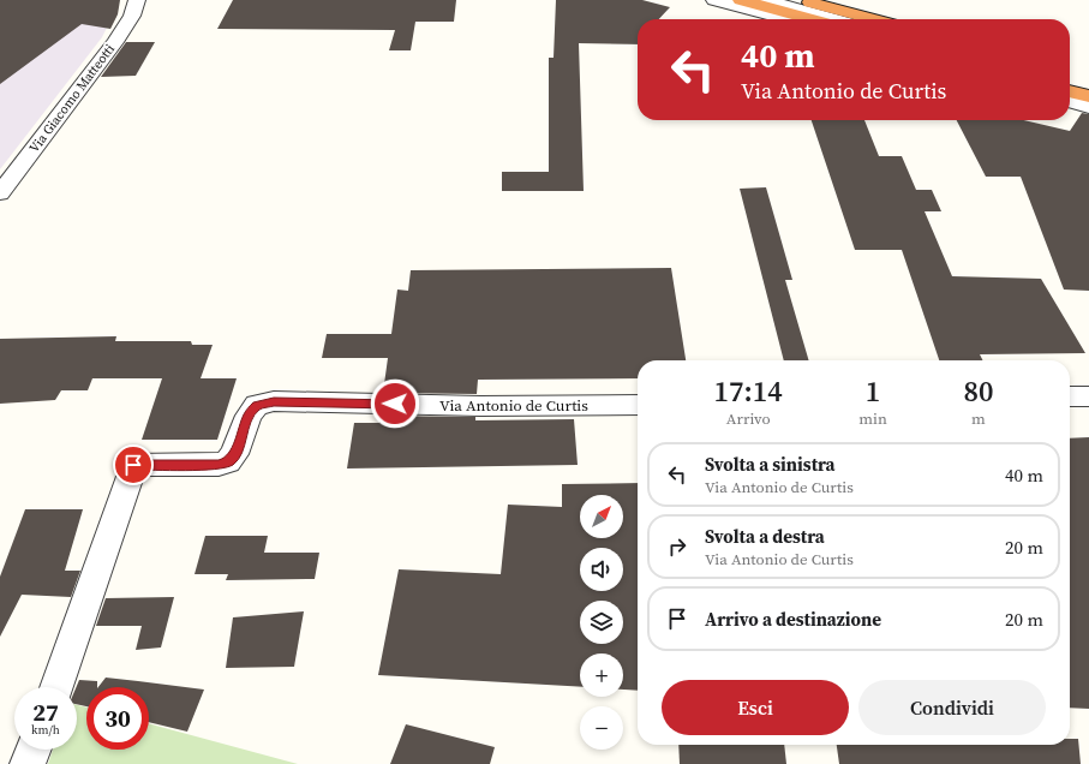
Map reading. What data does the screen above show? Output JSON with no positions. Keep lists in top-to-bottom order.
{
  "streets": {
    "street": ["Via Giacomo Matteotti", "Via Antonio de Curtis"]
  },
  "north": "top right",
  "page": {
    "turn": ["40 m", "Via Antonio de Curtis"],
    "eta": [
      "17:14",
      "Arrivo",
      "1",
      "min",
      "80",
      "m"
    ],
    "list": [
      {
        "name": "Svolta a sinistra",
        "note": "Via Antonio de Curtis",
        "value": "40 m"
      },
      {
        "name": "Svolta a destra",
        "note": "Via Antonio de Curtis",
        "value": "20 m"
      },
      {
        "name": "Arrivo a destinazione",
        "value": "20 m"
      }
    ],
    "map_buttons": ["+", "−"],
    "buttons": ["Esci", "Condividi"],
    "speed": "27 km/h",
    "limit": "30"
  }
}
